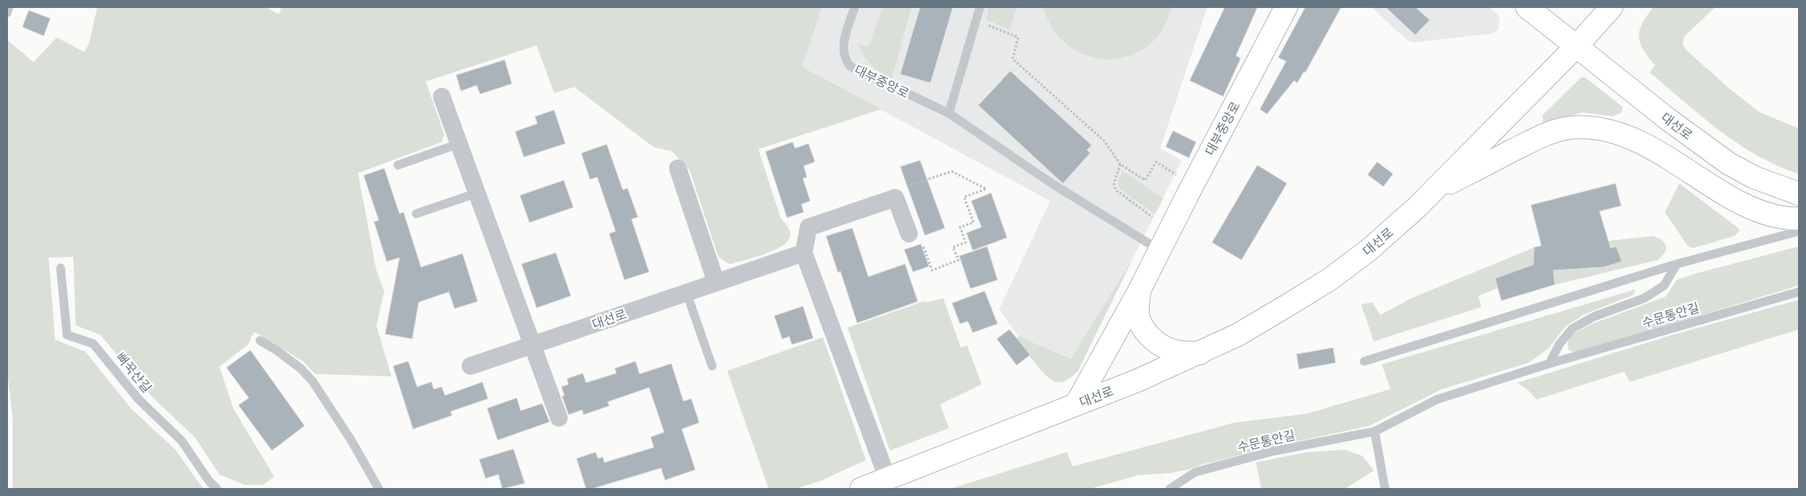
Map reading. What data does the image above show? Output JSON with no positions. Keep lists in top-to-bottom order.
{
  "streets": {
    "street": ["대부중앙로", "대선로"],
    "lane": ["수문통안길", "뻐꾹산길"]
  },
  "crossings": [
    ["대부중앙로", "대선로"]
  ]
}
